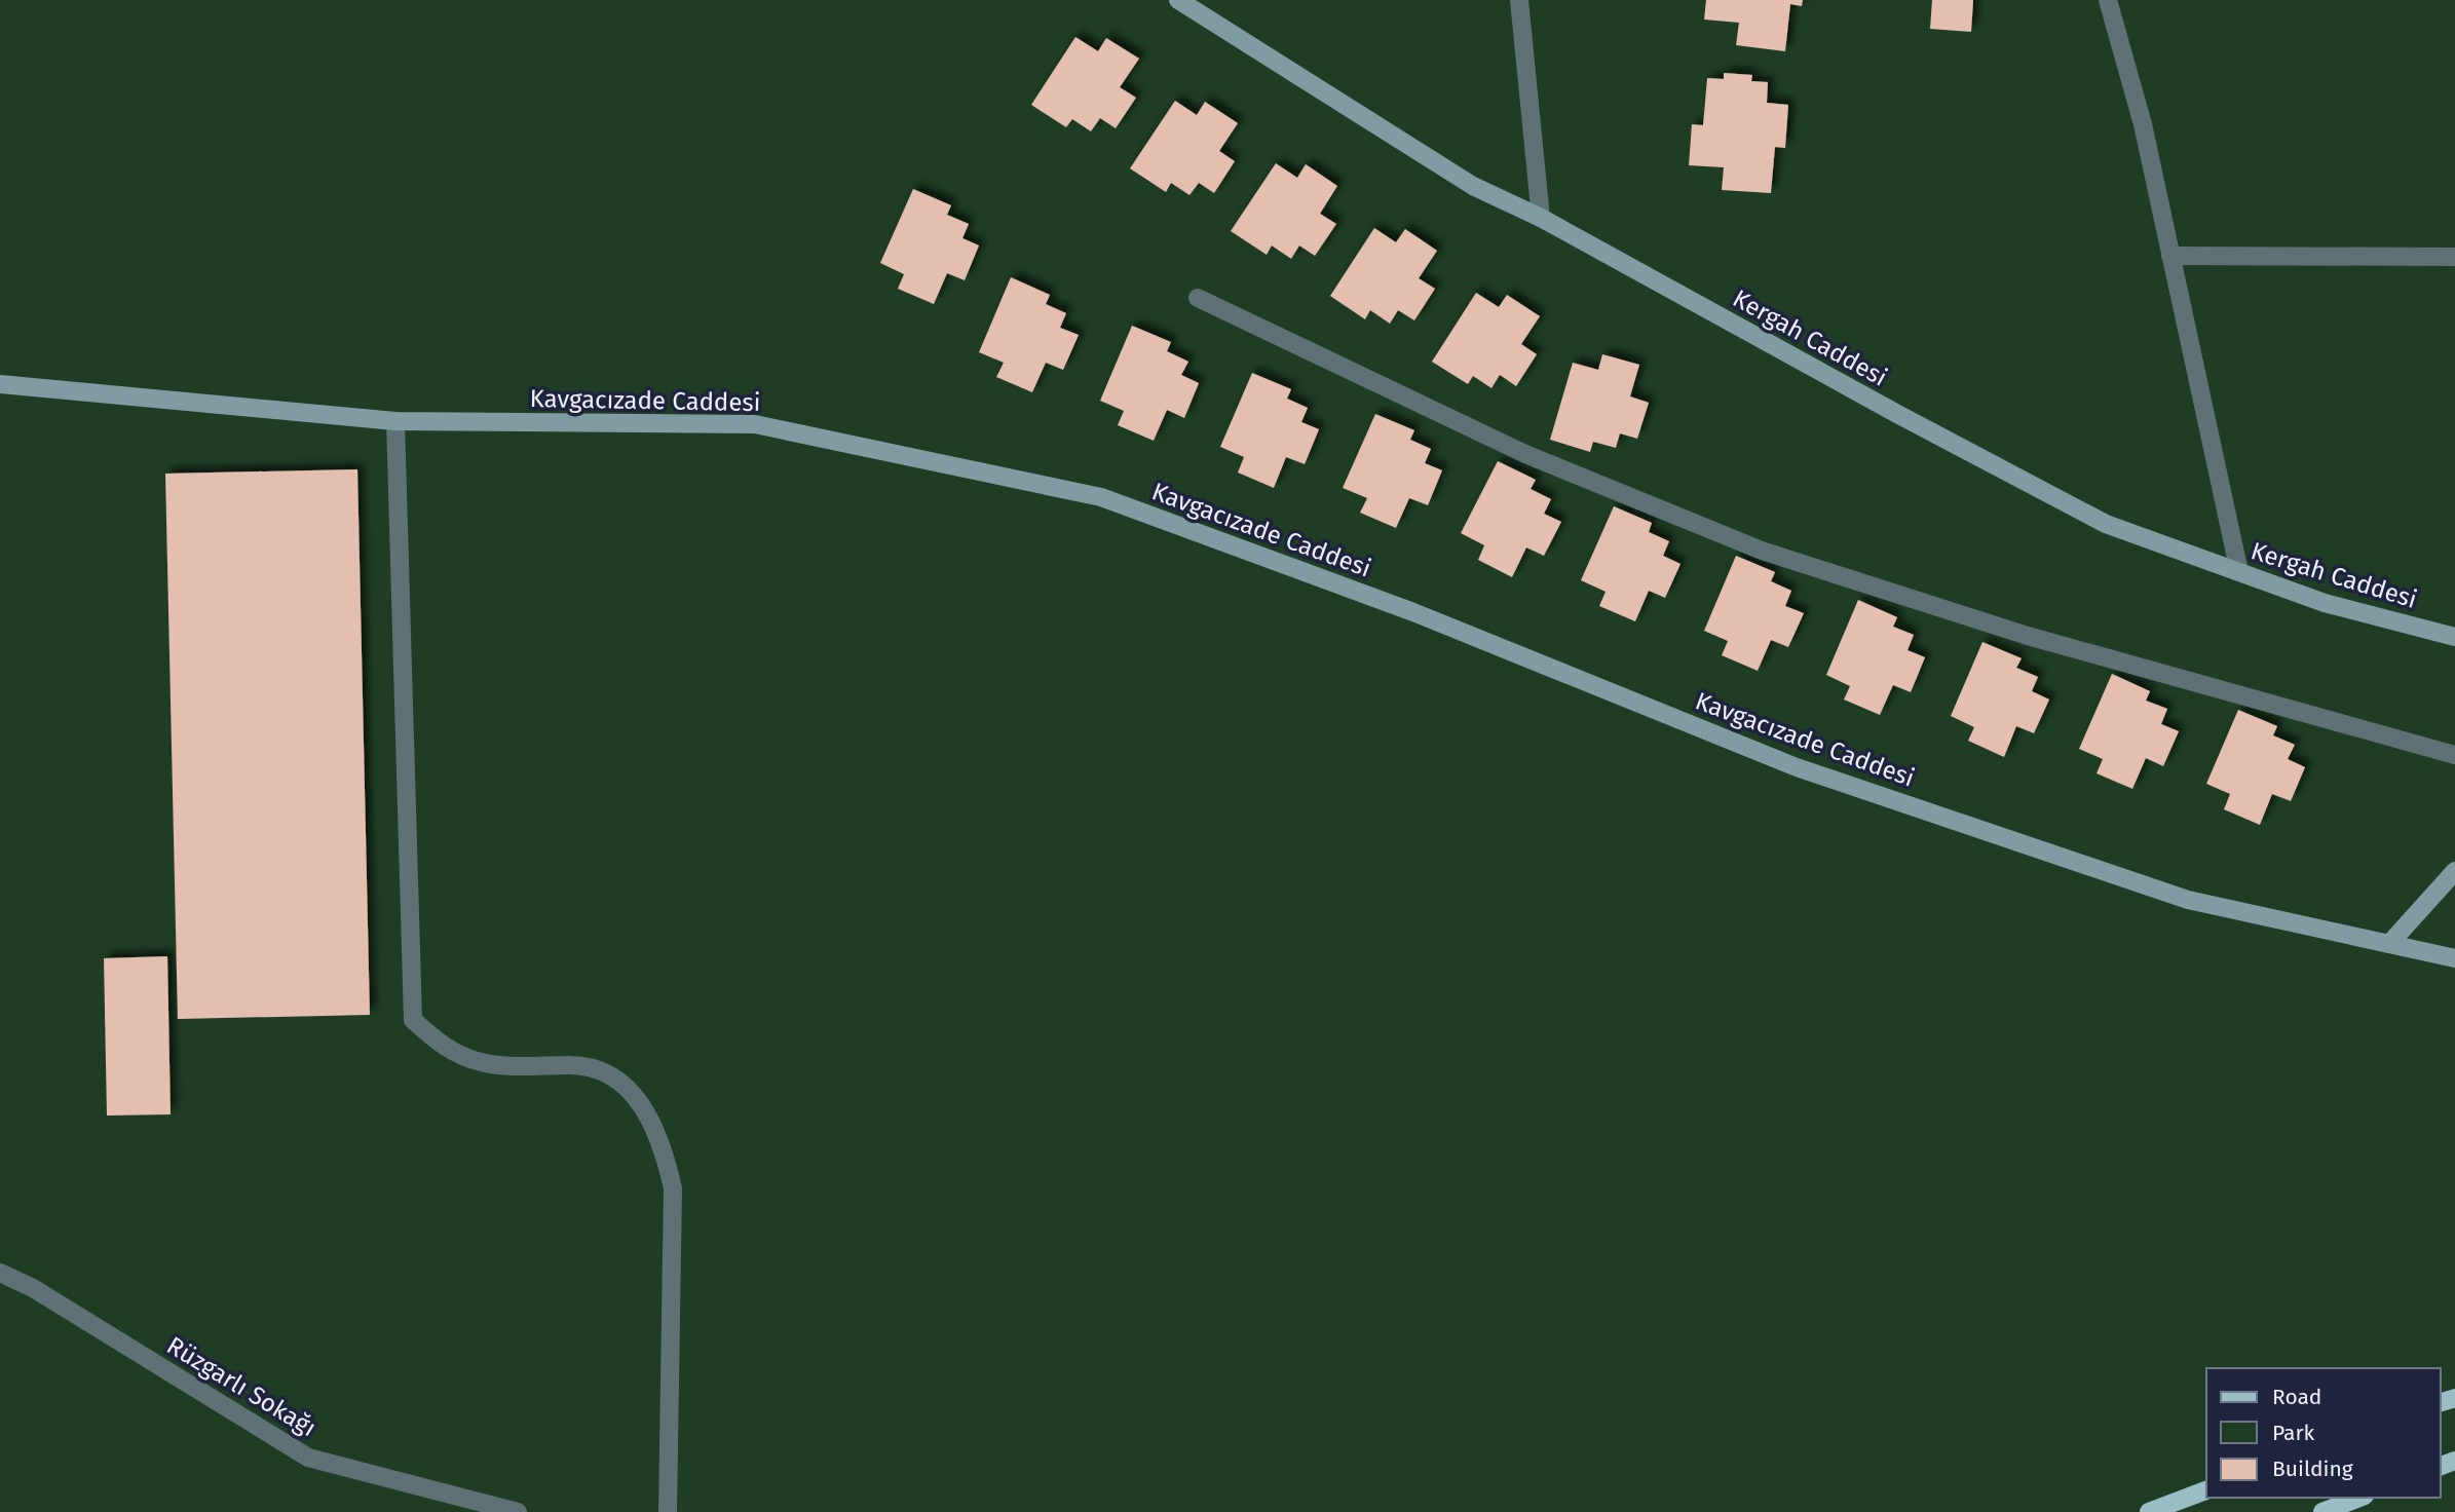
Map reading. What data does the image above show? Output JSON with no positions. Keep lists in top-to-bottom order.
{
  "streets": {
    "street": ["Kergah Caddesi", "Kavgacızade Caddesi", "Rüzgarlı Sokağı"]
  },
  "legend": ["Road", "Park", "Building"]
}
